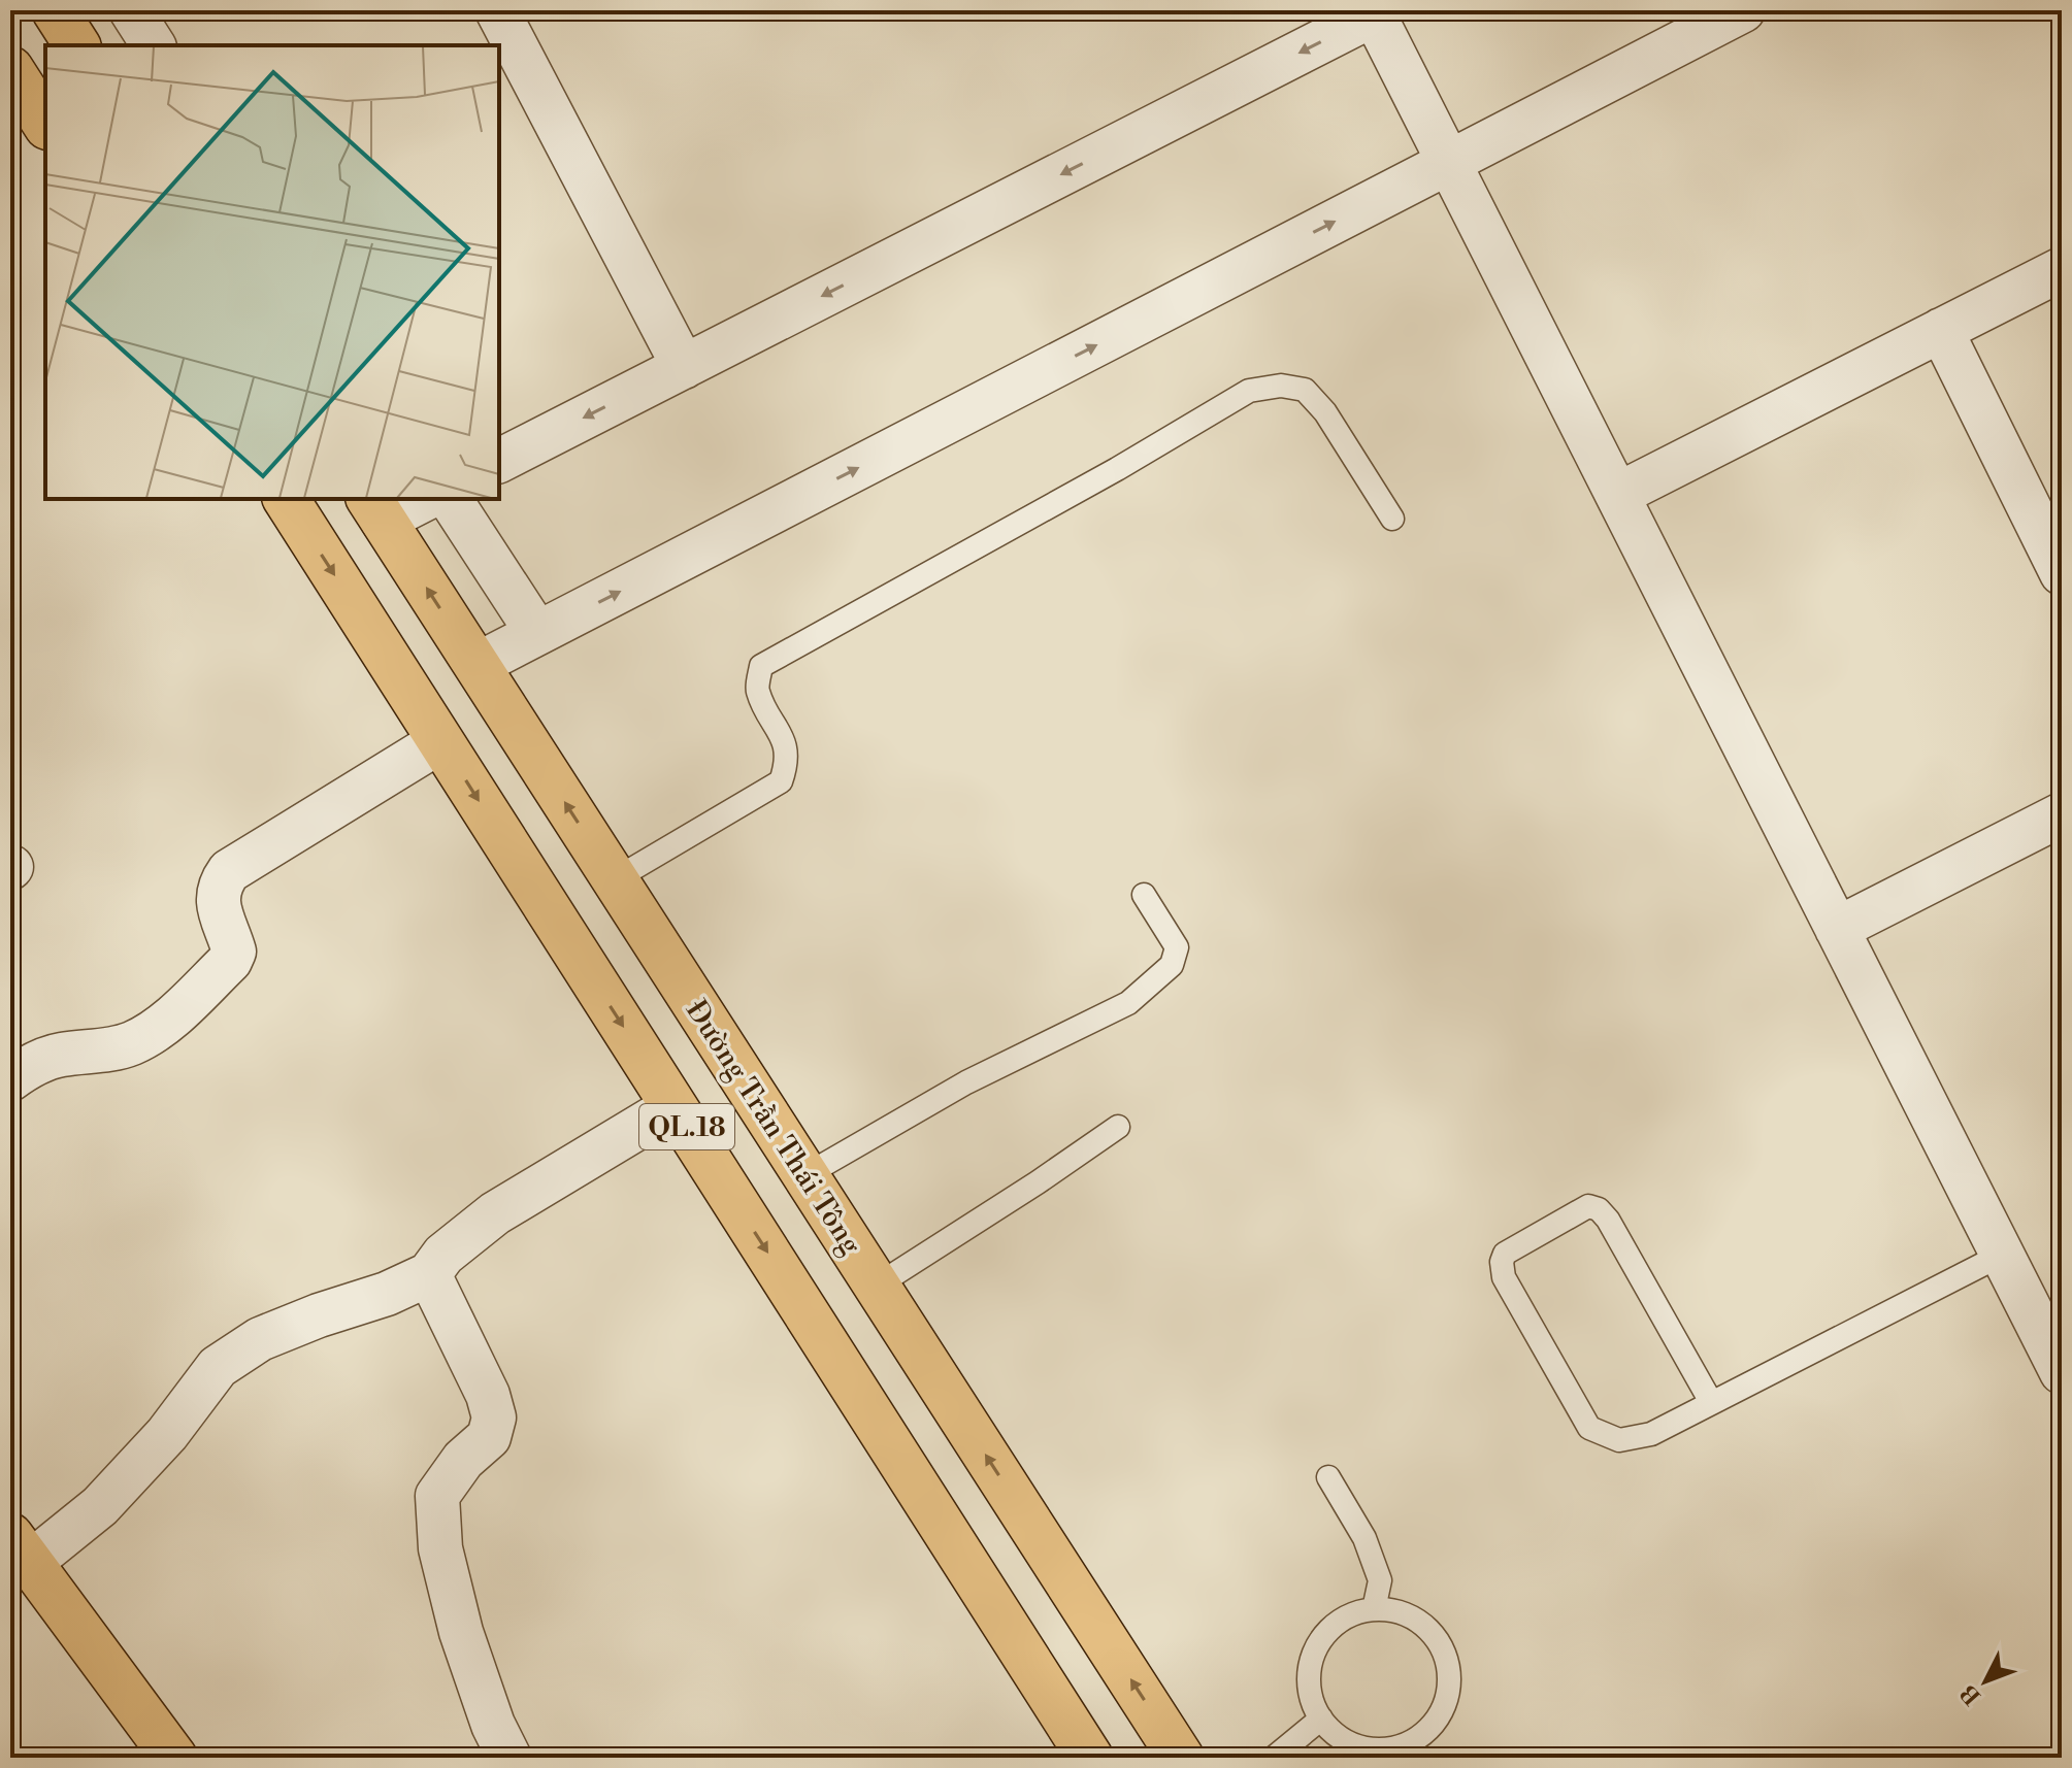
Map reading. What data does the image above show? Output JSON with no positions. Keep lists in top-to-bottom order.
{
  "streets": {
    "main road": ["QL.18", "Đường Trần Thái Tông"]
  },
  "north": "bottom left"
}
